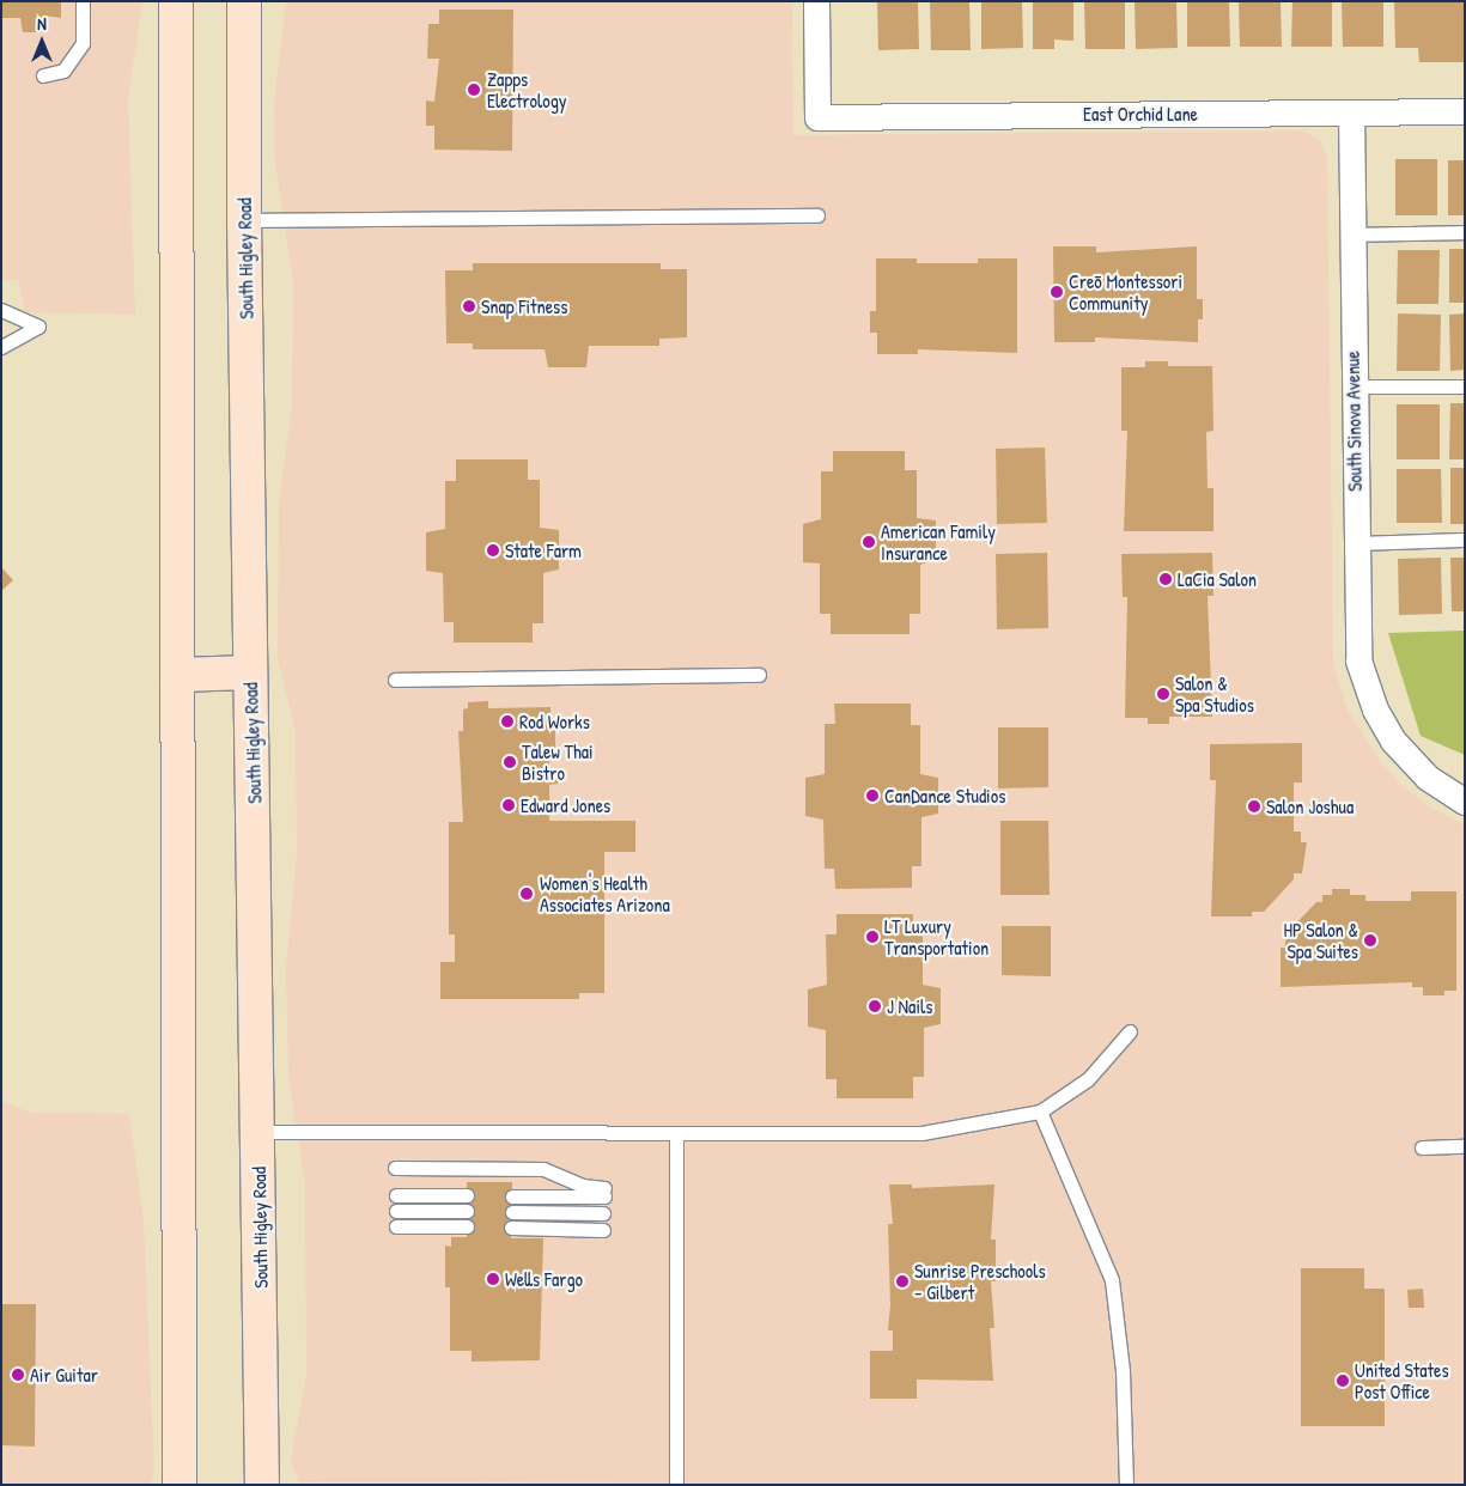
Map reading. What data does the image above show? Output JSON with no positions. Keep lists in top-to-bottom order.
{
  "streets": {
    "main road": ["South Higley Road"],
    "street": ["East Orchid Lane", "South Sinova Avenue"]
  },
  "crossings": [
    ["East Orchid Lane", "South Sinova Avenue"]
  ],
  "places": [
    "Zapps Electrology",
    "Creō Montessori Community",
    "Snap Fitness",
    "American Family Insurance",
    "State Farm",
    "LaCia Salon",
    "Salon & Spa Studios",
    "Rod Works",
    "Talew Thai Bistro",
    "CanDance Studios",
    "Edward Jones",
    "Salon Joshua",
    "Women's Health Associates Arizona",
    "LT Luxury Transportation",
    "HP Salon & Spa Suites",
    "J Nails",
    "Wells Fargo",
    "Sunrise Preschools - Gilbert",
    "Air Guitar",
    "United States Post Office"
  ],
  "north": "top"
}
